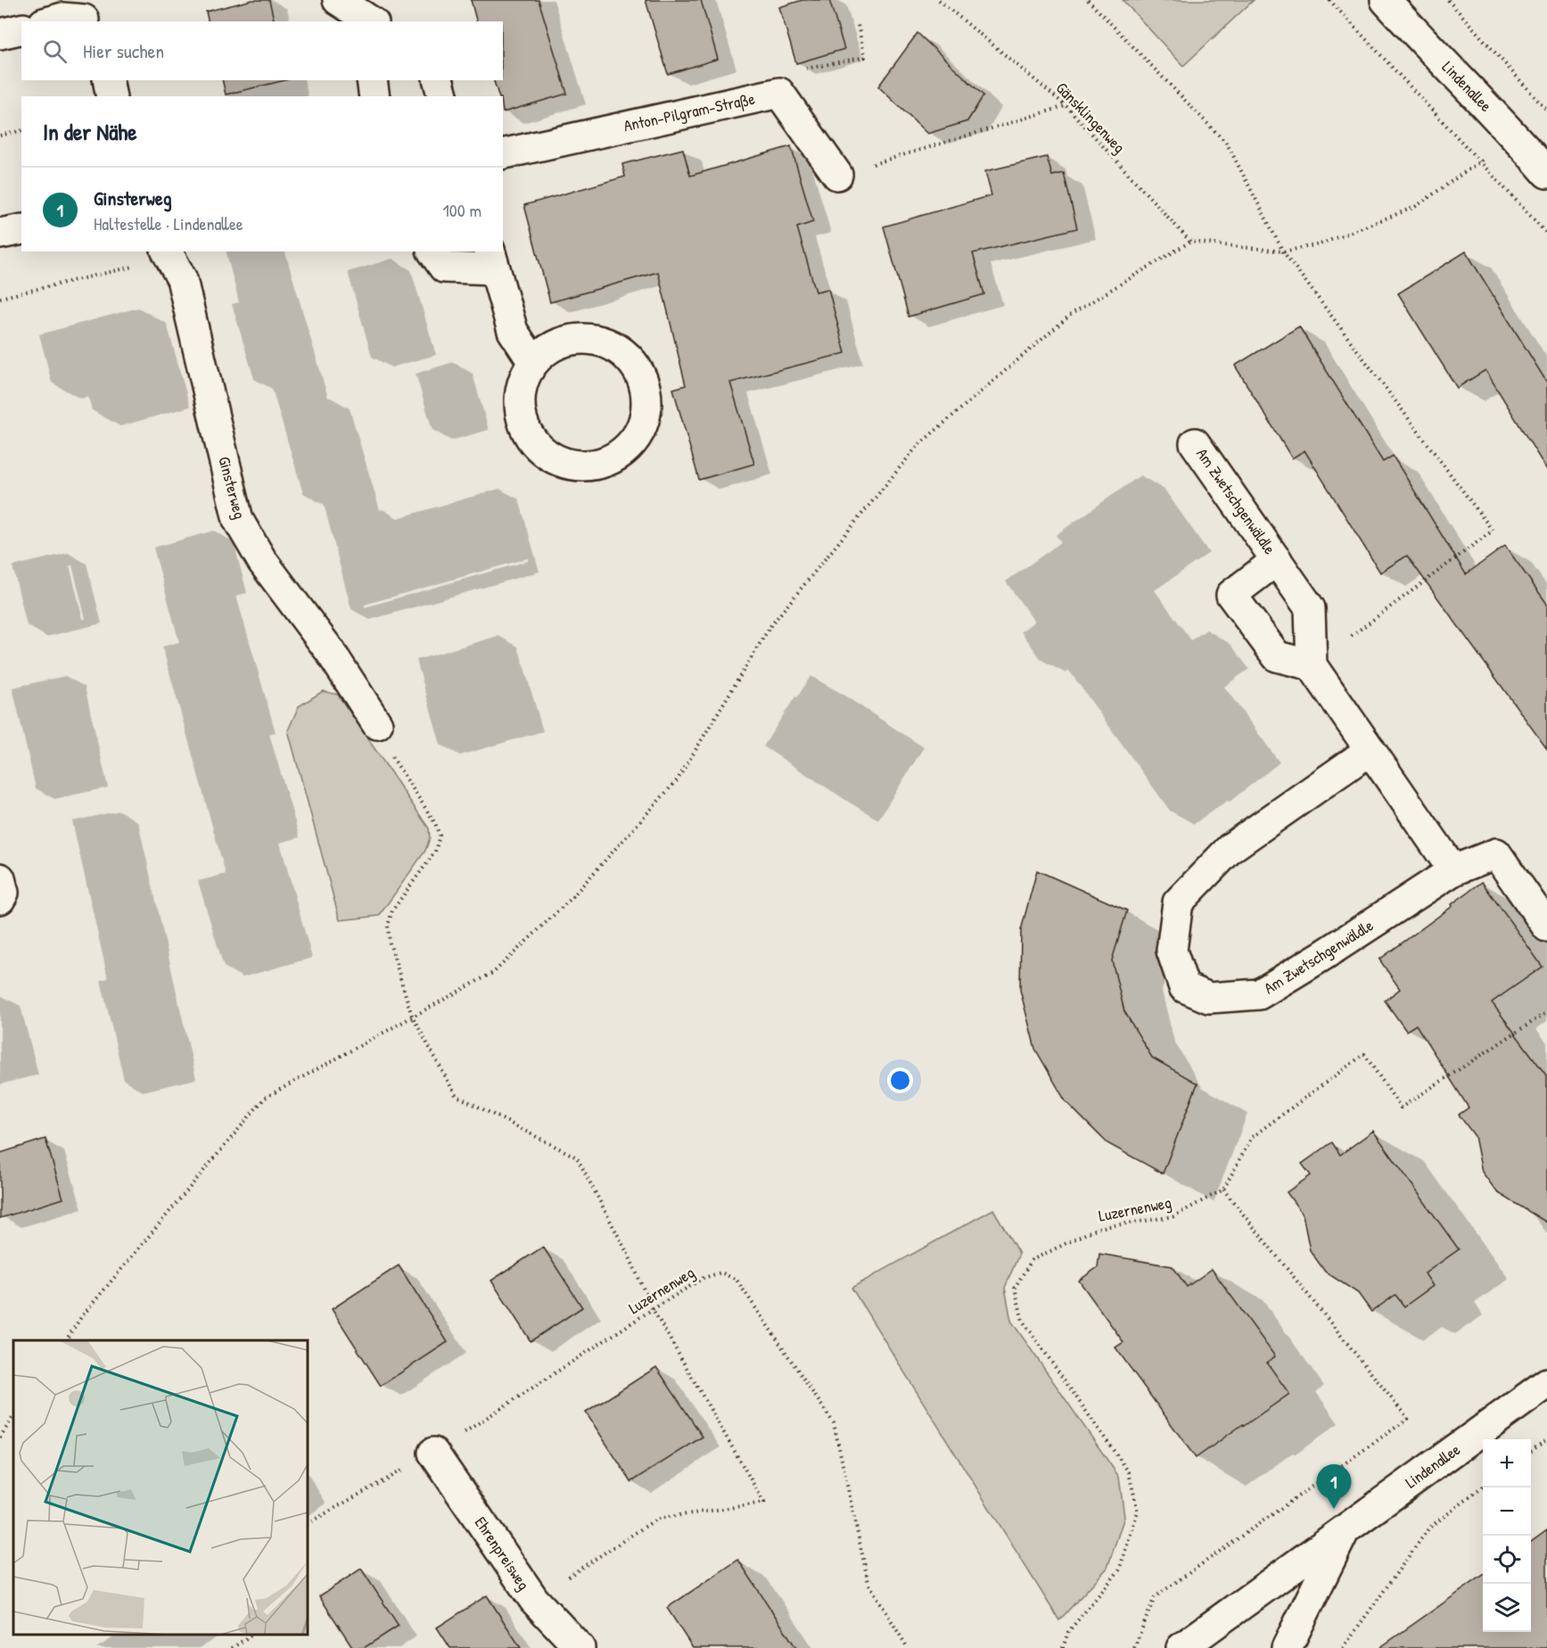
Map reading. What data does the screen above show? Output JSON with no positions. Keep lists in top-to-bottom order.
{
  "streets": {
    "street": [
      "Lindenallee",
      "Anton-Pilgram-Straße",
      "Ginsterweg",
      "Am Zwetschgenwäldle",
      "Ehrenpreisweg"
    ],
    "path": ["Gänsklingenweg", "Luzernenweg"]
  },
  "crossings": [
    ["Luzernenweg", "Ehrenpreisweg"]
  ],
  "page": {
    "search": "Hier suchen",
    "heading": "In der Nähe",
    "list": [
      {
        "mark": "1",
        "name": "Ginsterweg",
        "note": "Haltestelle · Lindenallee",
        "value": "100 m"
      }
    ],
    "map_buttons": ["+", "−"],
    "pins": "1"
  }
}
